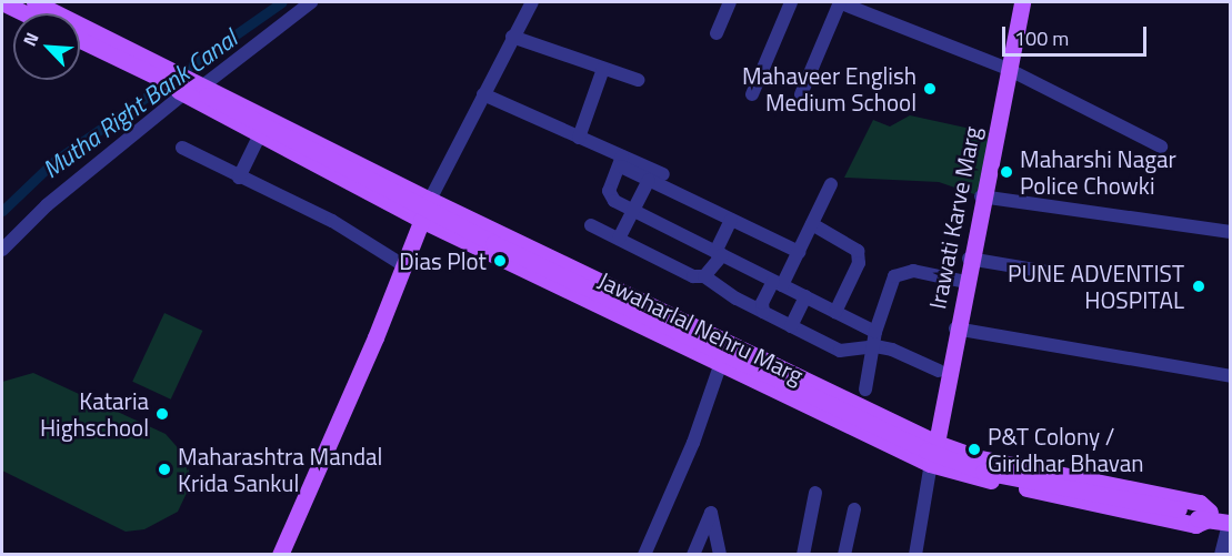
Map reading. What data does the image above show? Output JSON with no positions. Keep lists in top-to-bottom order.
{
  "streets": {
    "main road": ["Irawati Karve Marg", "Jawaharlal Nehru Marg"]
  },
  "crossings": [
    ["Irawati Karve Marg", "Jawaharlal Nehru Marg"]
  ],
  "water": ["Mutha Right Bank Canal"],
  "places": [
    "Mahaveer English Medium School",
    "Maharshi Nagar Police Chowki",
    "Dias Plot",
    "PUNE ADVENTIST HOSPITAL",
    "Kataria Highschool",
    "P&T Colony / Giridhar Bhavan",
    "Maharashtra Mandal Krida Sankul"
  ],
  "scale_bar": "100 m",
  "north": "top left"
}
